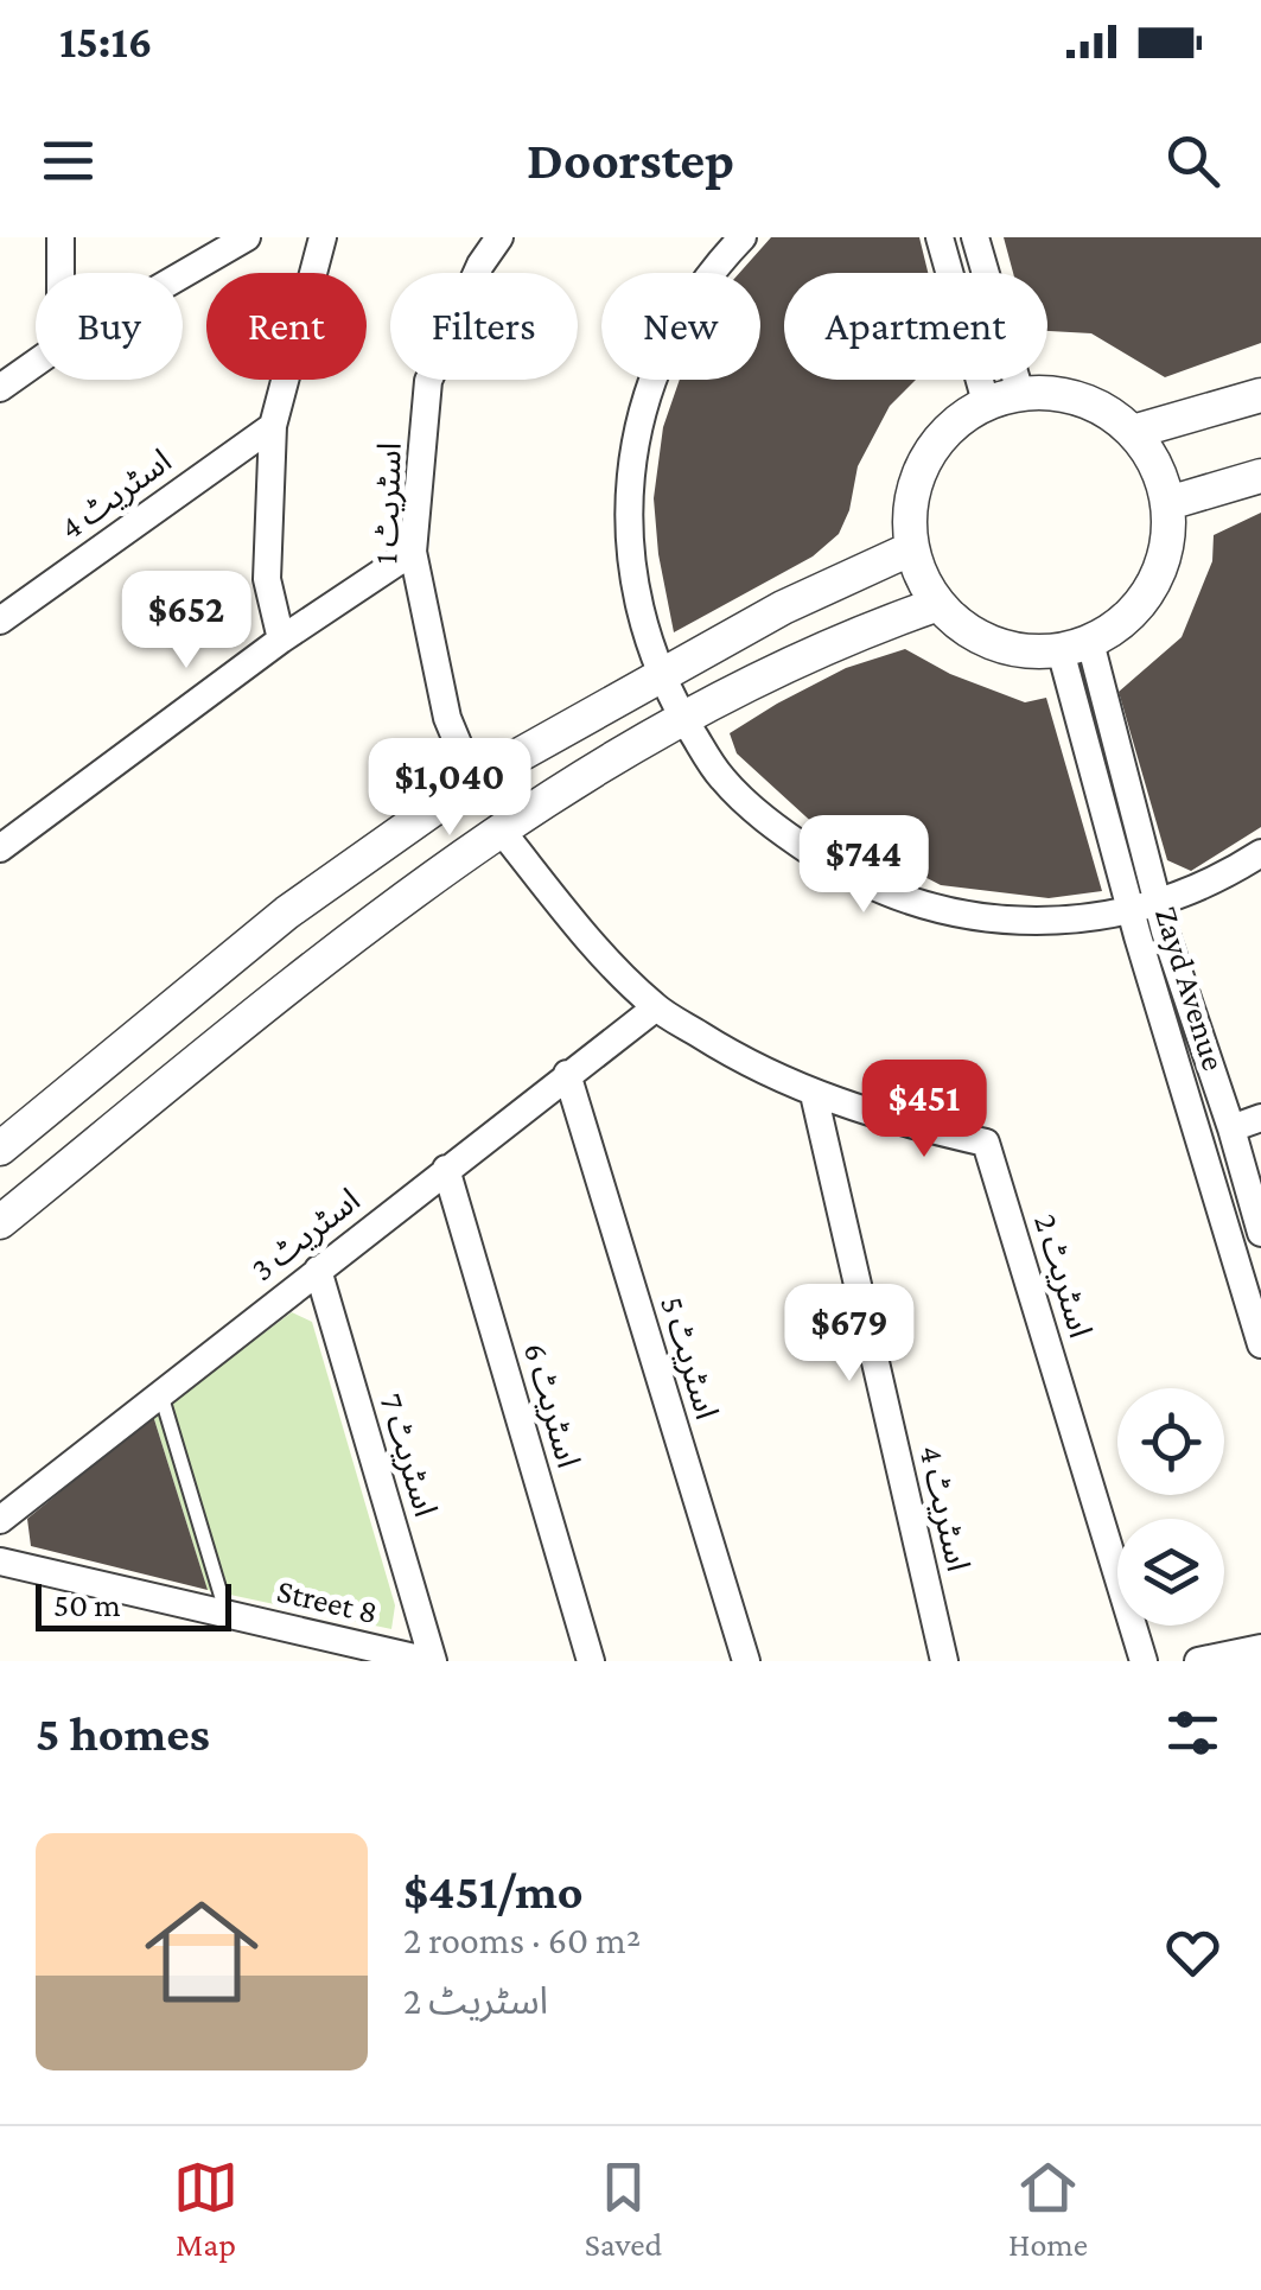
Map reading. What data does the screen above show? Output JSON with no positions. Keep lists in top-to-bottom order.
{
  "streets": {
    "street": [
      "اسٹریٹ 4",
      "اسٹریٹ 1",
      "Zayd Avenue",
      "اسٹریٹ 3",
      "اسٹریٹ 2",
      "اسٹریٹ 5",
      "اسٹریٹ 6",
      "اسٹریٹ 7",
      "Street 8"
    ]
  },
  "crossings": [
    ["اسٹریٹ 4", "اسٹریٹ 2"],
    ["اسٹریٹ 3", "اسٹریٹ 2"],
    ["اسٹریٹ 3", "اسٹریٹ 5"],
    ["اسٹریٹ 3", "اسٹریٹ 6"],
    ["اسٹریٹ 3", "اسٹریٹ 7"],
    ["اسٹریٹ 7", "Street 8"]
  ],
  "scale_bar": "50 m",
  "page": {
    "status": "15:16",
    "header": "Doorstep",
    "chip": [
      "Buy",
      "Rent",
      "Filters",
      "New",
      "Apartment"
    ],
    "price": [
      "$652",
      "$1,040",
      "$744",
      "$451",
      "$679"
    ],
    "scale": "50 m",
    "heading": "5 homes",
    "list": [
      {
        "name": "$451/mo",
        "note": "2 rooms · 60 m² · اسٹریٹ 2"
      }
    ],
    "tabs": ["Map", "Saved", "Home"]
  }
}
